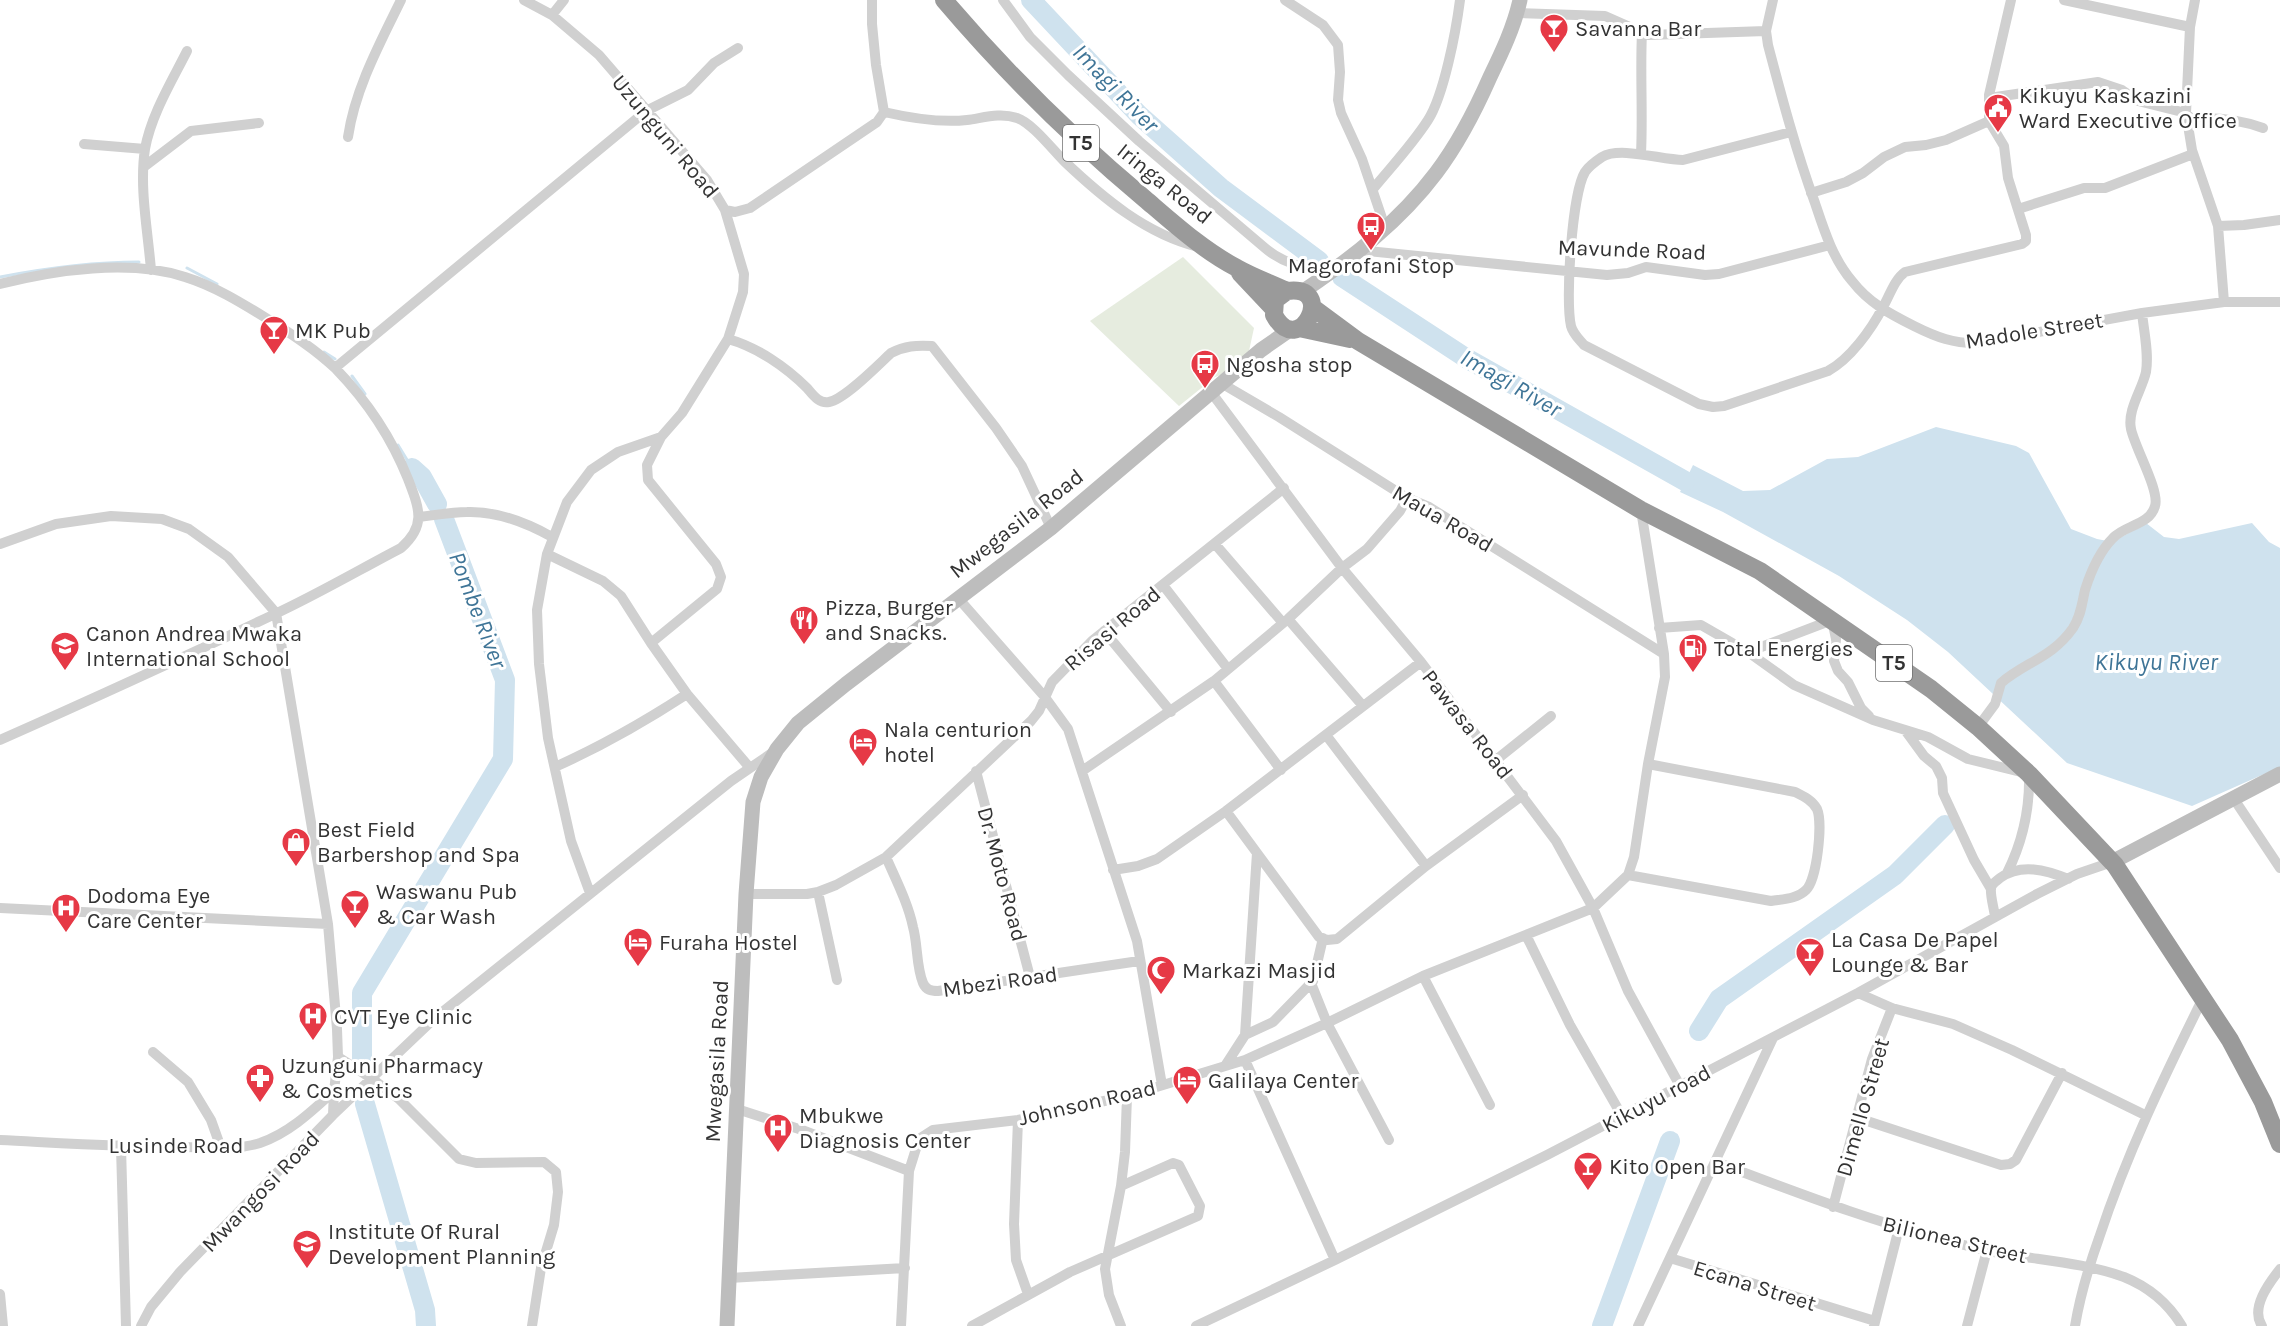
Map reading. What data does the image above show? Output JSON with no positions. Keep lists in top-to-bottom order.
{
  "streets": {
    "highway": ["T5", "Iringa Road"],
    "street": [
      "Uzunguni Road",
      "Mavunde Road",
      "Madole Street",
      "Maua Road",
      "Mwegasila Road",
      "Risasi Road",
      "Pawasa Road",
      "Dr. Moto Road",
      "Mbezi Road",
      "Kikuyu road",
      "Johnson Road",
      "Dimello Street",
      "Lusinde Road",
      "Mwangosi Road",
      "Bilionea Street",
      "Ecana Street"
    ]
  },
  "crossings": [
    ["T5", "Iringa Road"],
    ["T5", "Mwegasila Road"],
    ["T5", "Kikuyu road"],
    ["Mavunde Road", "Madole Street"],
    ["Maua Road", "Mwegasila Road"],
    ["Maua Road", "Pawasa Road"],
    ["Mwegasila Road", "Risasi Road"],
    ["Mwegasila Road", "Pawasa Road"],
    ["Risasi Road", "Pawasa Road"],
    ["Risasi Road", "Dr. Moto Road"],
    ["Risasi Road", "Mbezi Road"],
    ["Pawasa Road", "Kikuyu road"],
    ["Pawasa Road", "Johnson Road"],
    ["Dr. Moto Road", "Mbezi Road"],
    ["Dimello Street", "Bilionea Street"],
    ["Lusinde Road", "Mwangosi Road"]
  ],
  "water": ["Imagi River", "Pombe River", "Kikuyu River"],
  "places": {
    "bar": [
      "Savanna Bar",
      "MK Pub",
      "Waswanu Pub & Car Wash",
      "La Casa De Papel Lounge & Bar",
      "Kito Open Bar"
    ],
    "public building": ["Kikuyu Kaskazini Ward Executive Office"],
    "bus stop": ["Magorofani Stop", "Ngosha stop"],
    "restaurant": ["Pizza, Burger and Snacks."],
    "school or university": ["Canon Andrea Mwaka International School", "Institute Of Rural Development Planning"],
    "fuel station": ["Total Energies"],
    "hotel": ["Nala centurion hotel", "Furaha Hostel", "Galilaya Center"],
    "shop": ["Best Field Barbershop and Spa"],
    "hospital": ["Dodoma Eye Care Center", "CVT Eye Clinic", "Mbukwe Diagnosis Center"],
    "mosque": ["Markazi Masjid"],
    "pharmacy": ["Uzunguni Pharmacy & Cosmetics"]
  }
}
